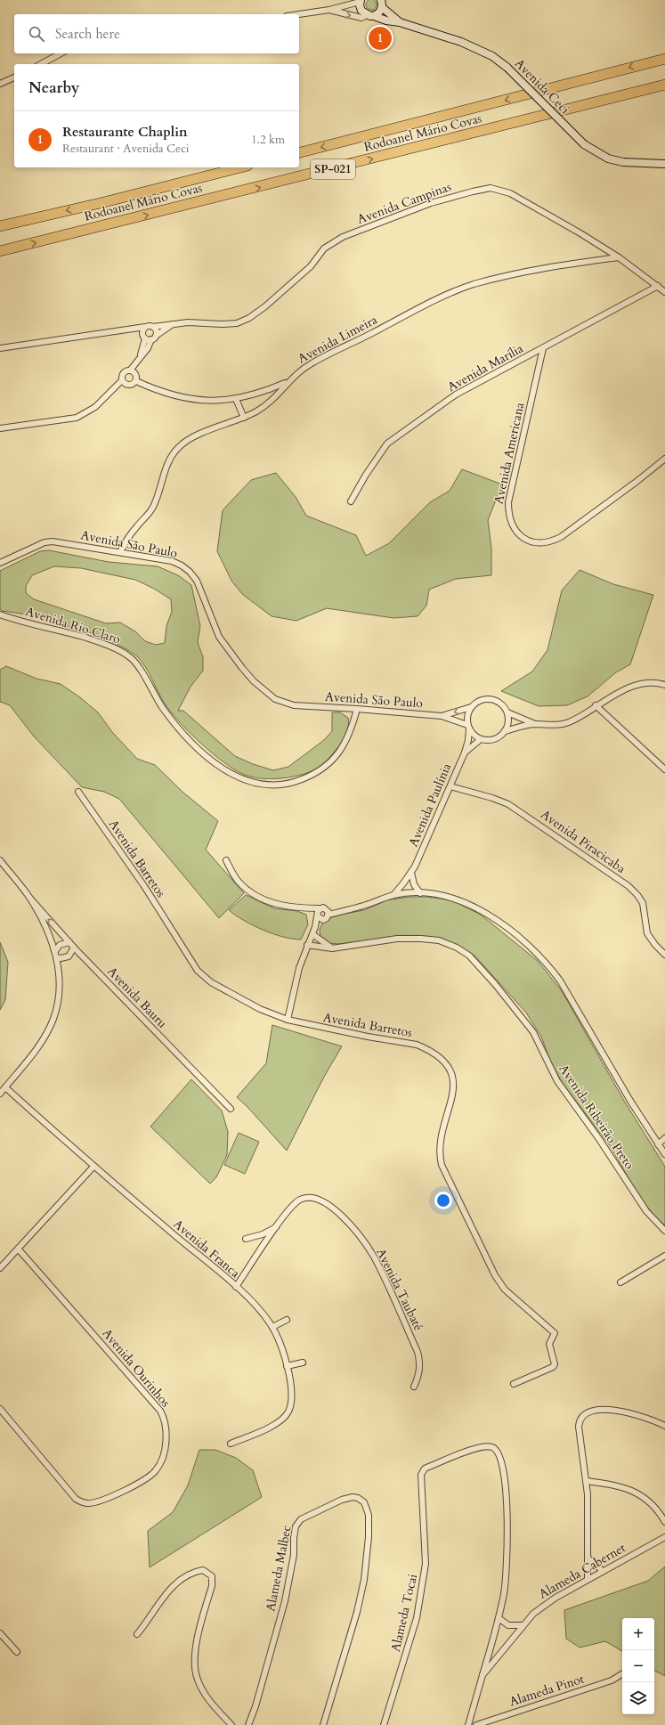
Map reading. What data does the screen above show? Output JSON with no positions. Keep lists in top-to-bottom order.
{
  "streets": {
    "highway": ["Rodoanel Mário Covas", "SP-021"],
    "main road": ["Avenida Ceci"],
    "street": [
      "Avenida Campinas",
      "Avenida Limeira",
      "Avenida Marília",
      "Avenida Americana",
      "Avenida São Paulo",
      "Avenida Rio Claro",
      "Avenida Paulínia",
      "Avenida Piracicaba",
      "Avenida Barretos",
      "Avenida Bauru",
      "Avenida Ribeirão Preto",
      "Avenida Franca",
      "Avenida Taubaté",
      "Avenida Ourinhos",
      "Alameda Malbec",
      "Alameda Cabernet",
      "Alameda Tocai",
      "Alameda Pinot"
    ]
  },
  "crossings": [
    ["Avenida Campinas", "Avenida Limeira"],
    ["Avenida Campinas", "Avenida Marília"],
    ["Avenida Limeira", "Avenida São Paulo"],
    ["Avenida Marília", "Avenida Americana"],
    ["Avenida São Paulo", "Avenida Rio Claro"],
    ["Avenida São Paulo", "Avenida Paulínia"],
    ["Avenida Paulínia", "Avenida Piracicaba"],
    ["Avenida Franca", "Avenida Taubaté"]
  ],
  "page": {
    "search": "Search here",
    "pins": "1",
    "heading": "Nearby",
    "list": [
      {
        "mark": "1",
        "name": "Restaurante Chaplin",
        "note": "Restaurant · Avenida Ceci",
        "value": "1.2 km"
      }
    ],
    "map_buttons": ["+", "−"]
  }
}
